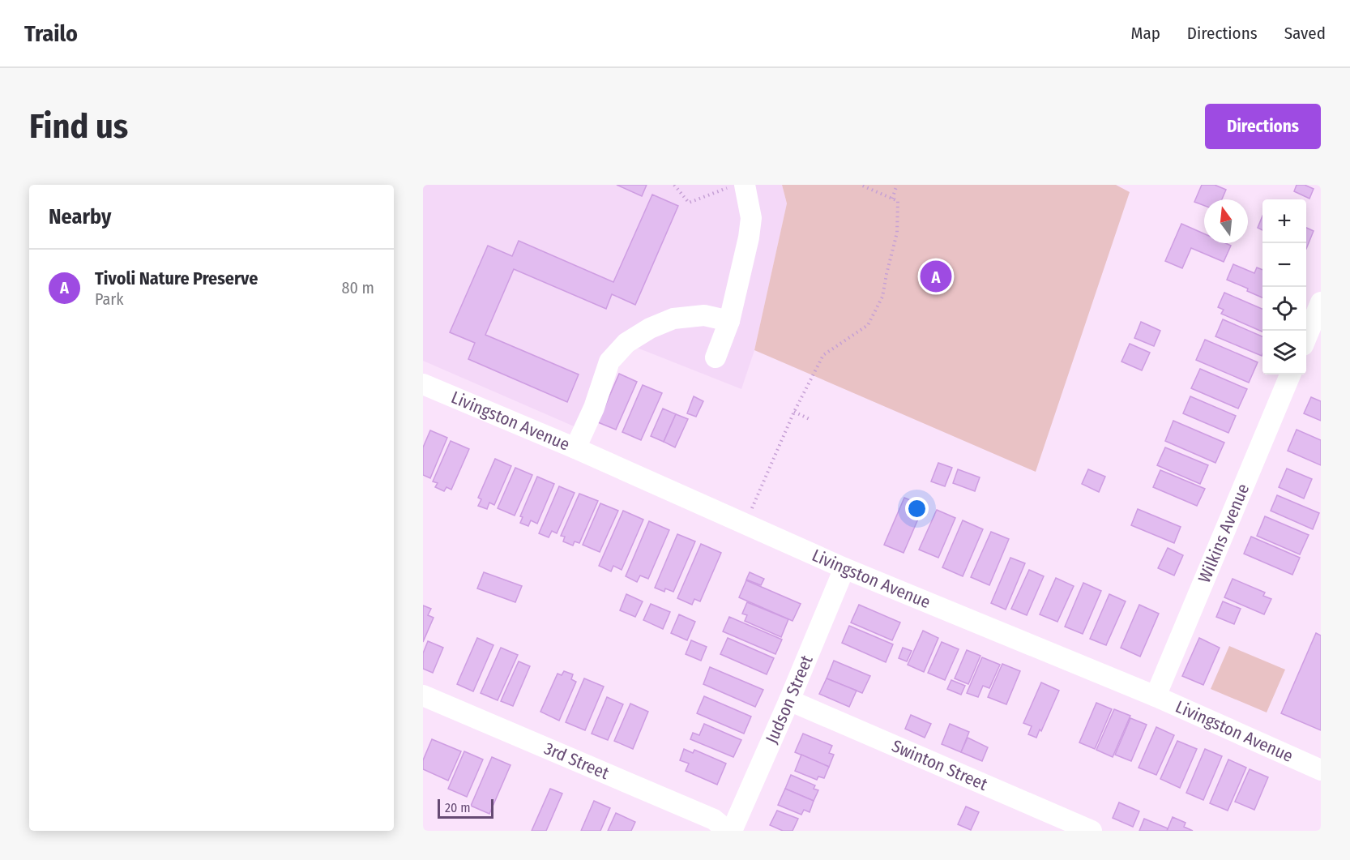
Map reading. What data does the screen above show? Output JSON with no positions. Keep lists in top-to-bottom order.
{
  "streets": {
    "street": [
      "Livingston Avenue",
      "Wilkins Avenue",
      "Judson Street",
      "3rd Street",
      "Swinton Street"
    ]
  },
  "crossings": [
    ["Livingston Avenue", "Wilkins Avenue"],
    ["Livingston Avenue", "Judson Street"],
    ["Judson Street", "3rd Street"],
    ["Judson Street", "Swinton Street"]
  ],
  "scale_bar": "20 m",
  "north": "top",
  "page": {
    "header": "Trailo",
    "nav": ["Map", "Directions", "Saved"],
    "buttons": "Directions",
    "title": "Find us",
    "heading": "Nearby",
    "map_buttons": ["+", "−"],
    "list": [
      {
        "mark": "A",
        "name": "Tivoli Nature Preserve",
        "note": "Park",
        "value": "80 m"
      }
    ],
    "pins": "A",
    "scale": "20 m"
  }
}
